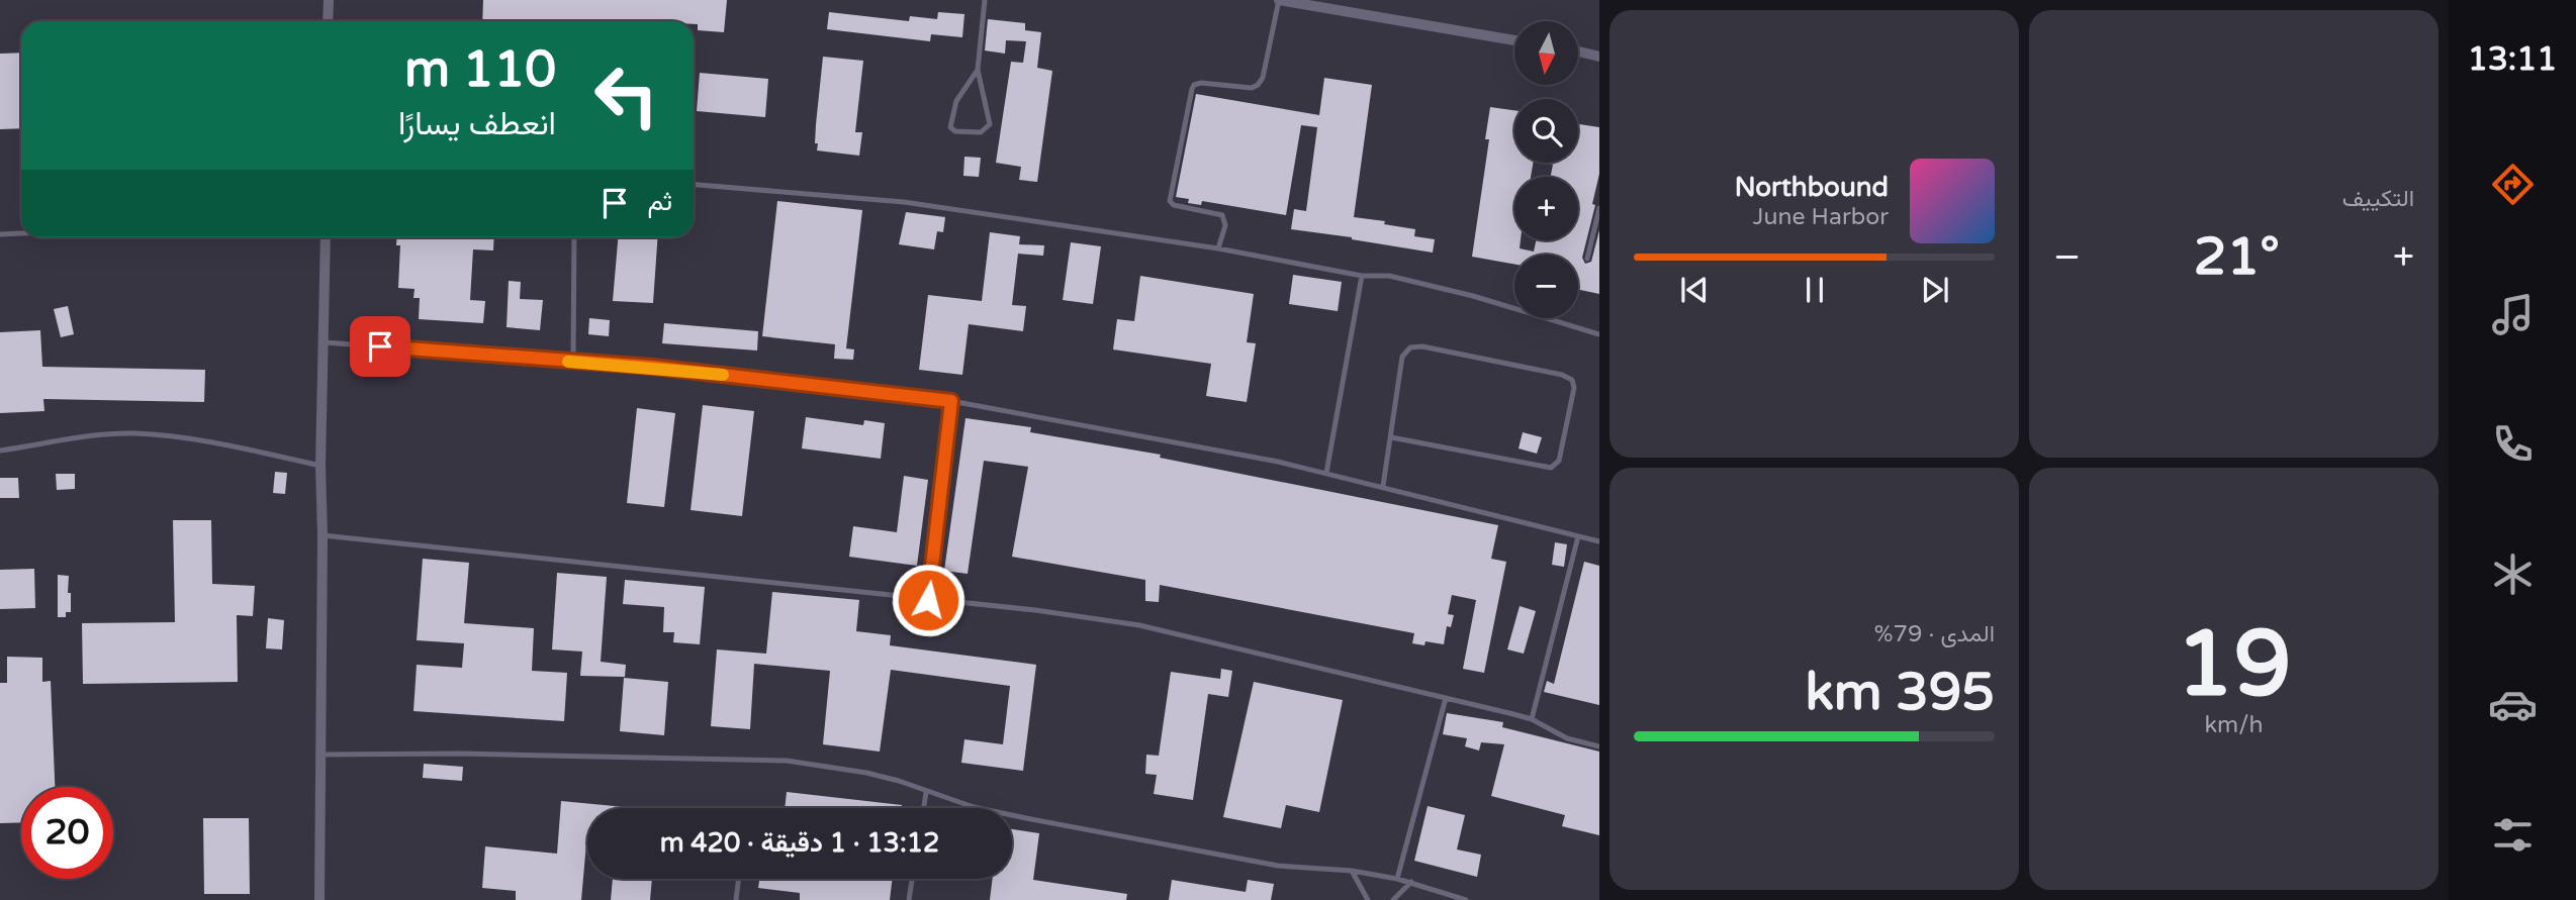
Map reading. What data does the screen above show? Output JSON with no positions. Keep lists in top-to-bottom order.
{
  "north": "bottom",
  "page": {
    "tabs": "13:11",
    "tile": [
      "التكييف",
      ["19", "km/h"],
      ["المدى · 79%", "395 km"]
    ],
    "map_buttons": ["+", "−"],
    "turn": ["110 m", "انعطف يسارًا"],
    "song": ["Northbound", "June Harbor"],
    "then": "ثم",
    "heat": ["−", "21°", "+"],
    "limit": "20",
    "trip": "13:12 · 1 دقيقة · 420 m"
  }
}
